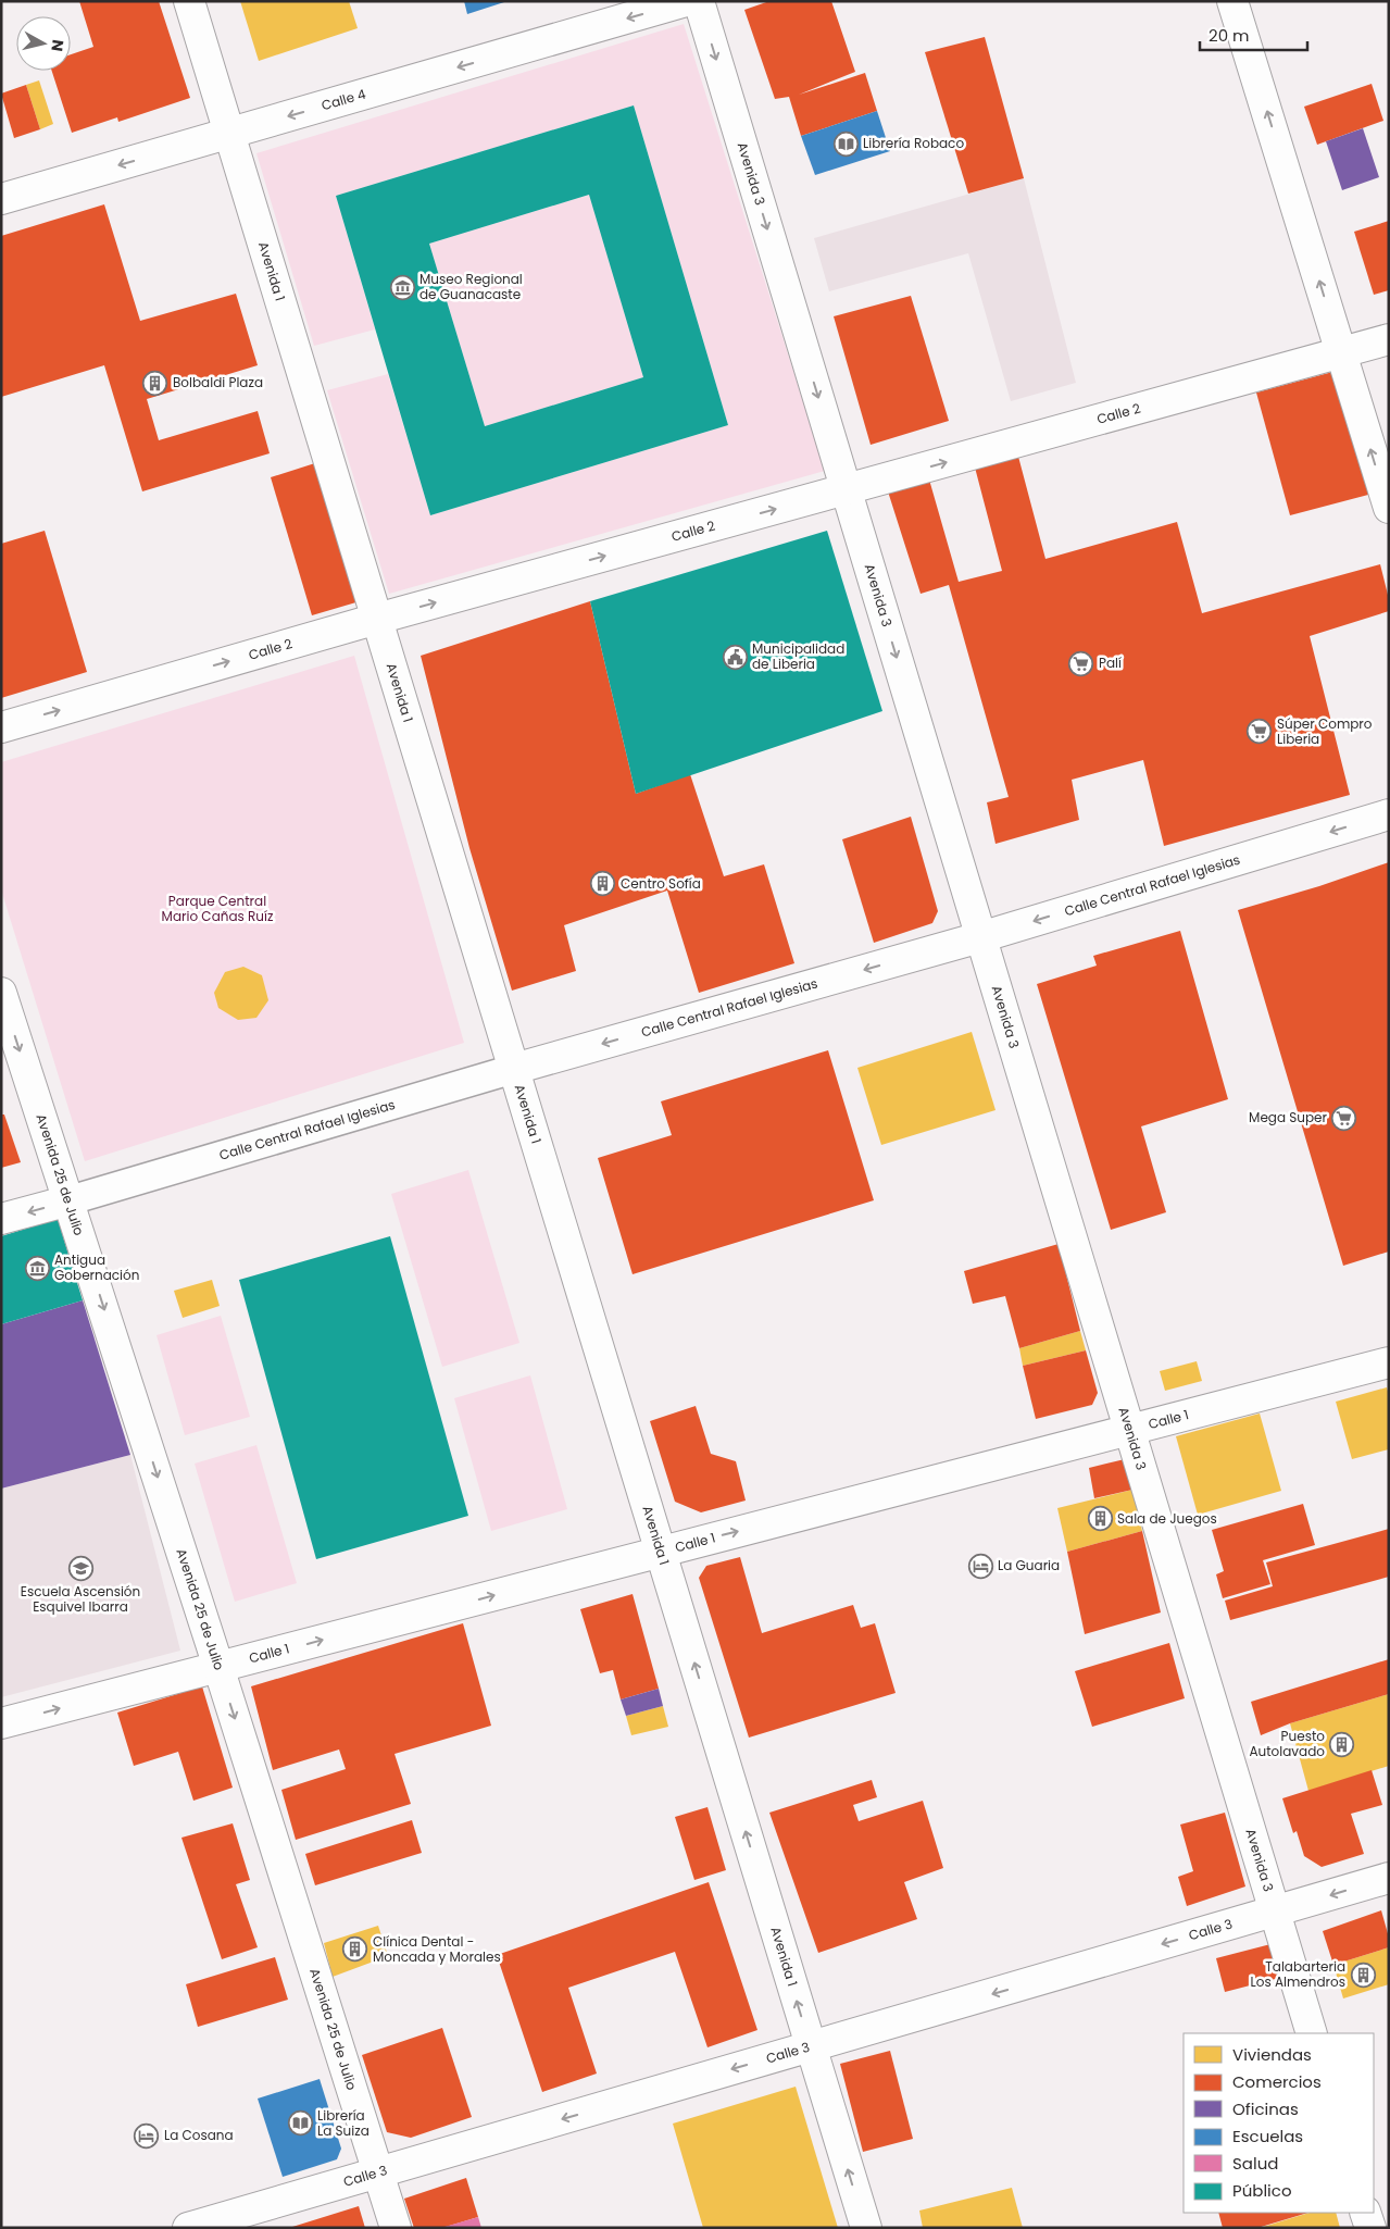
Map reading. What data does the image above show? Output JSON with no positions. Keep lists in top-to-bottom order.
{
  "streets": {
    "street": [
      "Calle 4",
      "Avenida 3",
      "Avenida 1",
      "Calle 2",
      "Calle Central Rafael Iglesias",
      "Avenida 25 de Julio",
      "Calle 1",
      "Calle 3"
    ]
  },
  "crossings": [
    ["Calle 4", "Avenida 1"],
    ["Avenida 3", "Calle 2"],
    ["Avenida 3", "Calle Central Rafael Iglesias"],
    ["Avenida 3", "Calle 1"],
    ["Avenida 3", "Calle 3"],
    ["Avenida 1", "Calle 2"],
    ["Avenida 1", "Calle Central Rafael Iglesias"],
    ["Avenida 1", "Calle 1"],
    ["Avenida 1", "Calle 3"],
    ["Calle Central Rafael Iglesias", "Avenida 25 de Julio"],
    ["Avenida 25 de Julio", "Calle 1"],
    ["Avenida 25 de Julio", "Calle 3"]
  ],
  "one_way": [
    "Calle 4",
    "Avenida 3",
    "Calle 2",
    "Calle Central Rafael Iglesias",
    "Avenida 25 de Julio",
    "Calle 1",
    "Calle 3"
  ],
  "parks": ["Parque Central Mario Cañas Ruíz"],
  "places": {
    "library": ["Librería Robaco", "Librería La Suiza"],
    "museum": ["Museo Regional de Guanacaste", "Antigua Gobernación"],
    "building": [
      "Bolbaldi Plaza",
      "Centro Sofía",
      "Sala de Juegos",
      "Puesto Autolavado",
      "Clínica Dental - Moncada y Morales",
      "Talabarteria Los Almendros"
    ],
    "public building": ["Municipalidad de Liberia"],
    "supermarket": ["Palí", "Súper Compro Liberia", "Mega Super"],
    "hotel": ["La Guaria", "La Cosana"],
    "school or university": ["Escuela Ascensión Esquivel Ibarra"]
  },
  "legend": [
    "Viviendas",
    "Comercios",
    "Oficinas",
    "Escuelas",
    "Salud",
    "Público"
  ],
  "scale_bar": "20 m",
  "north": "right"
}
